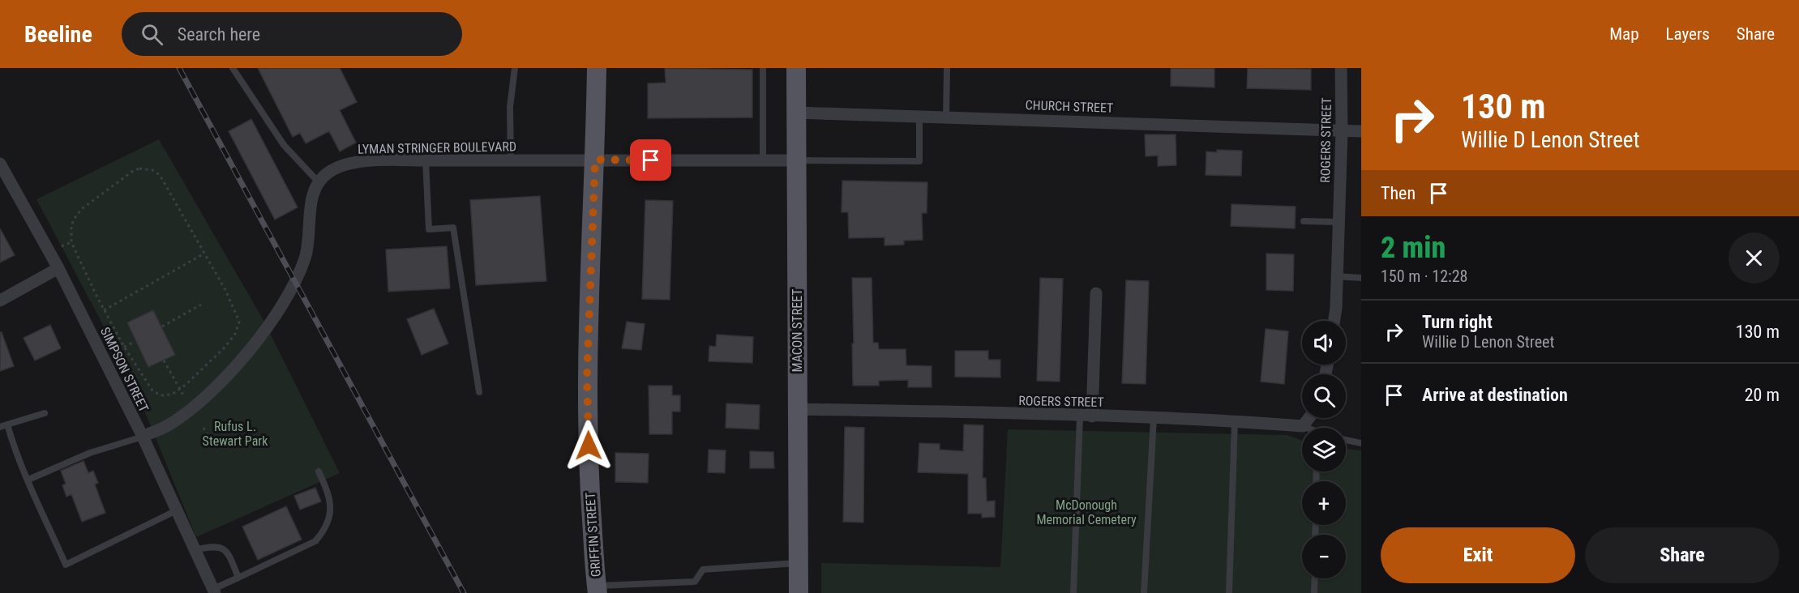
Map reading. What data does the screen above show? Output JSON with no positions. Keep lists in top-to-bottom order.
{
  "streets": {
    "main road": ["MACON STREET", "GRIFFIN STREET"],
    "street": [
      "CHURCH STREET",
      "ROGERS STREET",
      "LYMAN STRINGER BOULEVARD",
      "SIMPSON STREET"
    ]
  },
  "crossings": [
    ["CHURCH STREET", "ROGERS STREET"],
    ["CHURCH STREET", "MACON STREET"],
    ["ROGERS STREET", "MACON STREET"],
    ["LYMAN STRINGER BOULEVARD", "MACON STREET"],
    ["LYMAN STRINGER BOULEVARD", "GRIFFIN STREET"]
  ],
  "parks": ["Rufus L. Stewart Park", "McDonough Memorial Cemetery"],
  "page": {
    "header": "Beeline",
    "search": "Search here",
    "nav": ["Map", "Layers", "Share"],
    "turn": ["130 m", "Willie D Lenon Street"],
    "then": "Then",
    "heading": ["2 min", "150 m · 12:28"],
    "list": [
      {
        "name": "Turn right",
        "note": "Willie D Lenon Street",
        "value": "130 m"
      },
      {
        "name": "Arrive at destination",
        "value": "20 m"
      }
    ],
    "map_buttons": ["+", "−"],
    "buttons": ["Exit", "Share"]
  }
}
